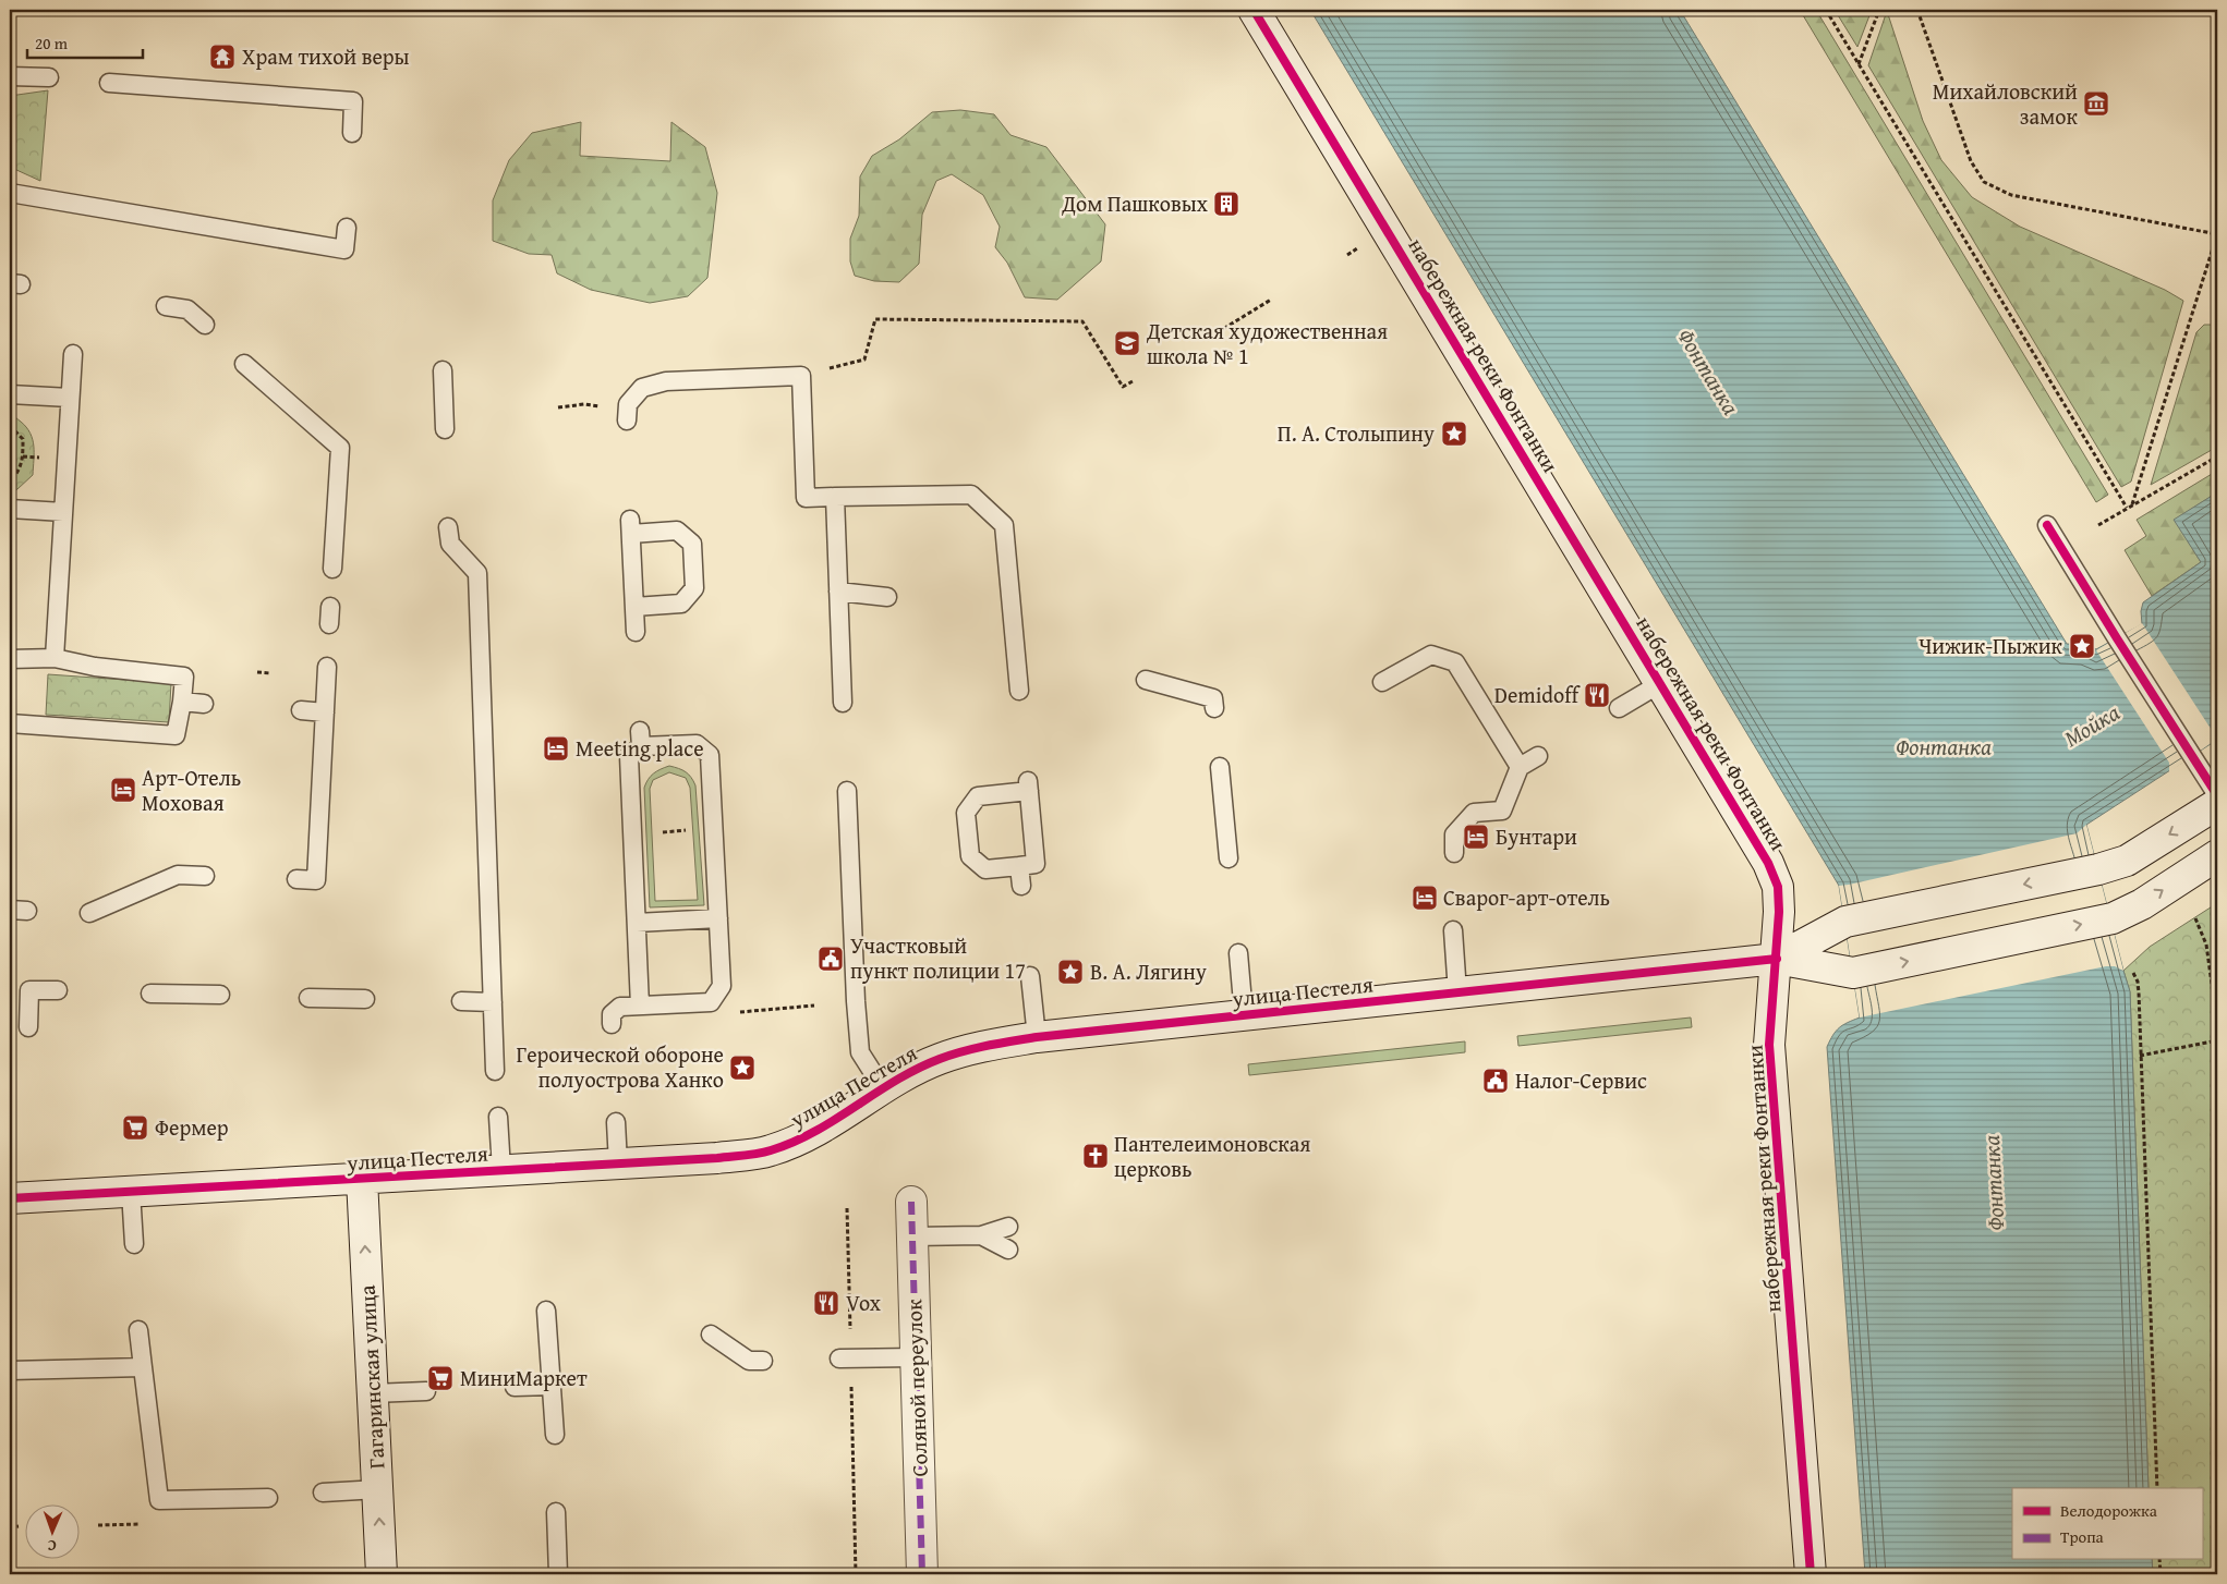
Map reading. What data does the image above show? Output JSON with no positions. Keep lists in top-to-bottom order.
{
  "streets": {
    "street": [
      "набережная реки Фонтанки",
      "улица Пестеля",
      "Гагаринская улица",
      "Соляной переулок"
    ]
  },
  "crossings": [
    ["набережная реки Фонтанки", "улица Пестеля"],
    ["улица Пестеля", "Гагаринская улица"]
  ],
  "one_way": ["Гагаринская улица"],
  "water": ["Фонтанка", "Мойка"],
  "places": {
    "temple": ["Храм тихой веры"],
    "museum": ["Михайловский замок"],
    "building": ["Дом Пашковых"],
    "school or university": ["Детская художественная школа № 1"],
    "place": [
      "П. А. Столыпину",
      "Чижик-Пыжик",
      "В. А. Лягину",
      "Героической обороне полуострова Ханко"
    ],
    "restaurant": ["Demidoff", "Vox"],
    "hotel": [
      "Meeting place",
      "Арт-Отель Моховая",
      "Бунтари",
      "Сварог-арт-отель"
    ],
    "public building": ["Участковый пункт полиции 17", "Налог-Сервис"],
    "supermarket": ["Фермер", "МиниМаркет"],
    "church": ["Пантелеимоновская церковь"]
  },
  "legend": ["Велодорожка", "Тропа"],
  "scale_bar": "20 m",
  "north": "bottom"
}
